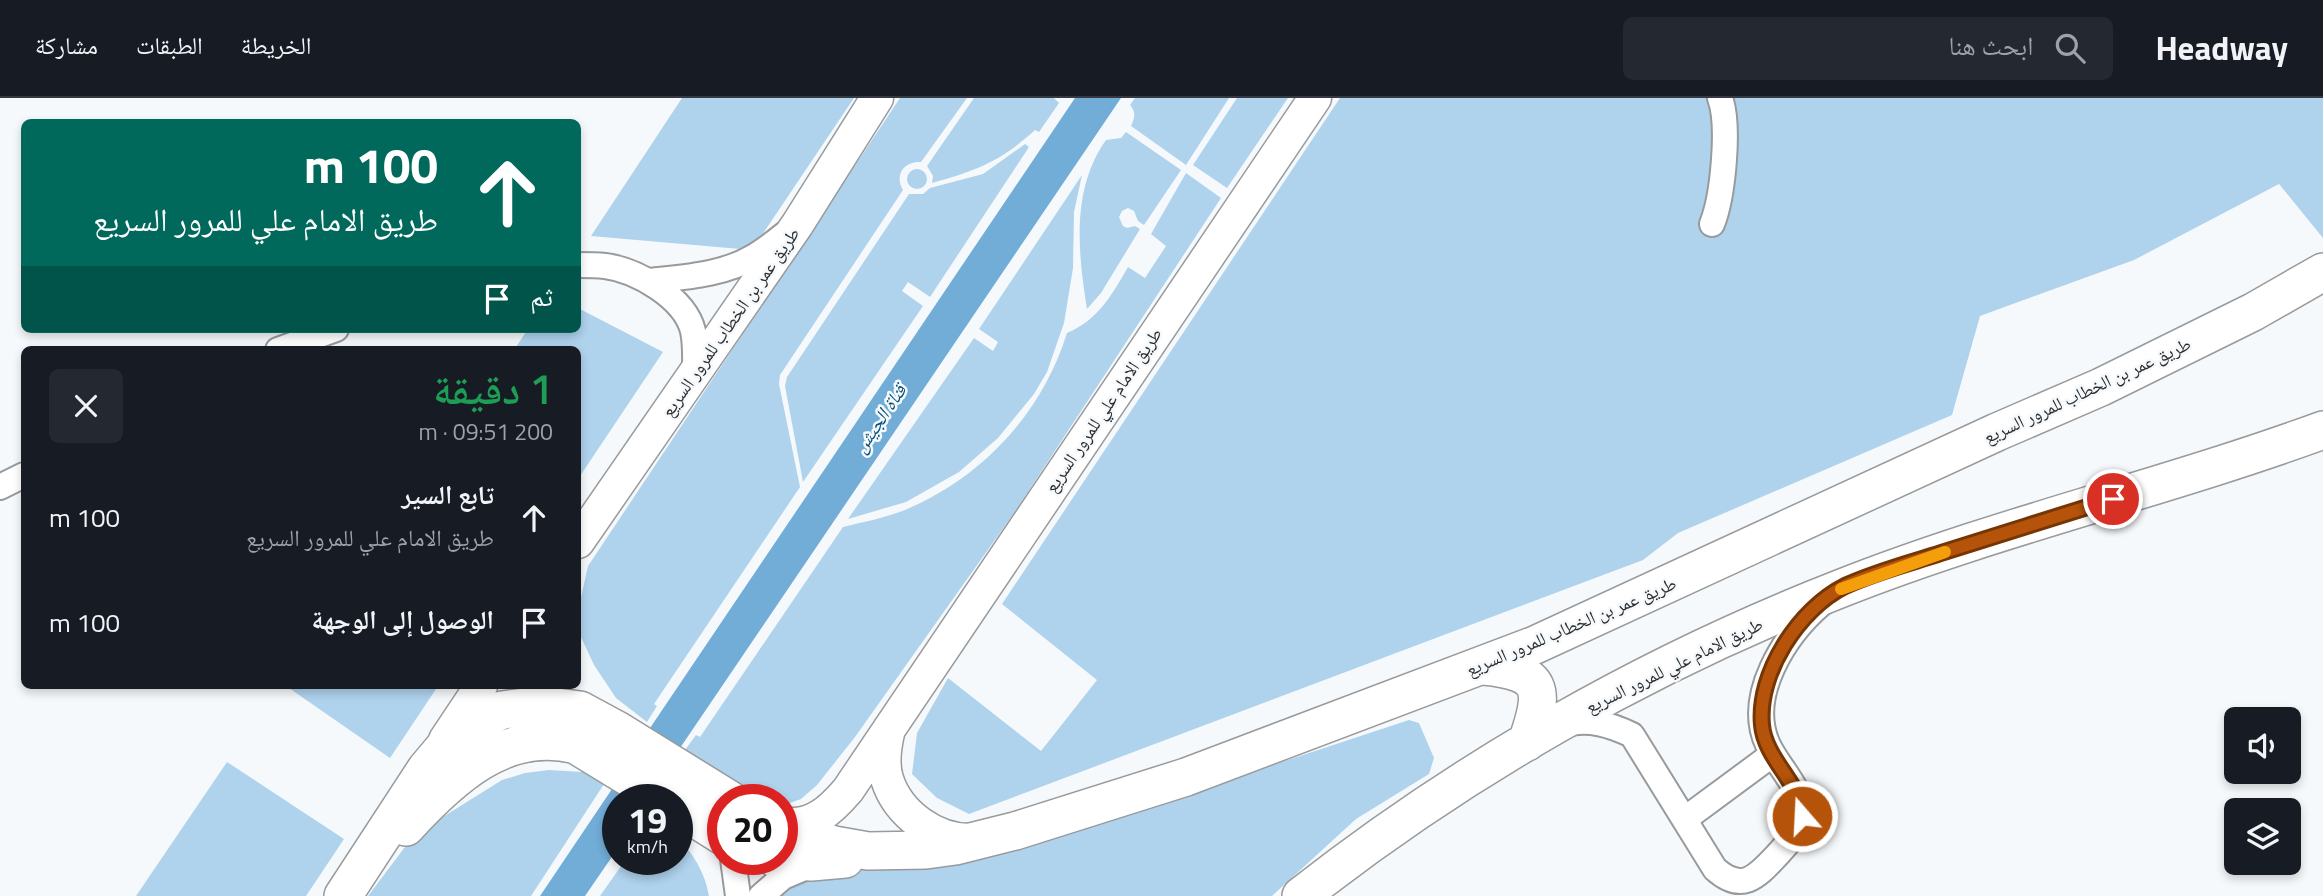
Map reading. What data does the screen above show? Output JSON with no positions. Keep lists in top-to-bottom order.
{
  "streets": {
    "highway": ["طريق عمر بن الخطاب للمرور السريع", "طريق الامام علي للمرور السريع"]
  },
  "crossings": [
    ["طريق عمر بن الخطاب للمرور السريع", "طريق الامام علي للمرور السريع"]
  ],
  "water": ["قناة الجيش"],
  "page": {
    "header": "Headway",
    "search": "ابحث هنا",
    "nav": ["الخريطة", "الطبقات", "مشاركة"],
    "turn": ["100 m", "طريق الامام علي للمرور السريع"],
    "then": "ثم",
    "heading": ["1 دقيقة", "200 m · 09:51"],
    "list": [
      {
        "name": "تابع السير",
        "note": "طريق الامام علي للمرور السريع",
        "value": "100 m"
      },
      {
        "name": "الوصول إلى الوجهة",
        "value": "100 m"
      }
    ],
    "speed": "19 km/h",
    "limit": "20"
  }
}
